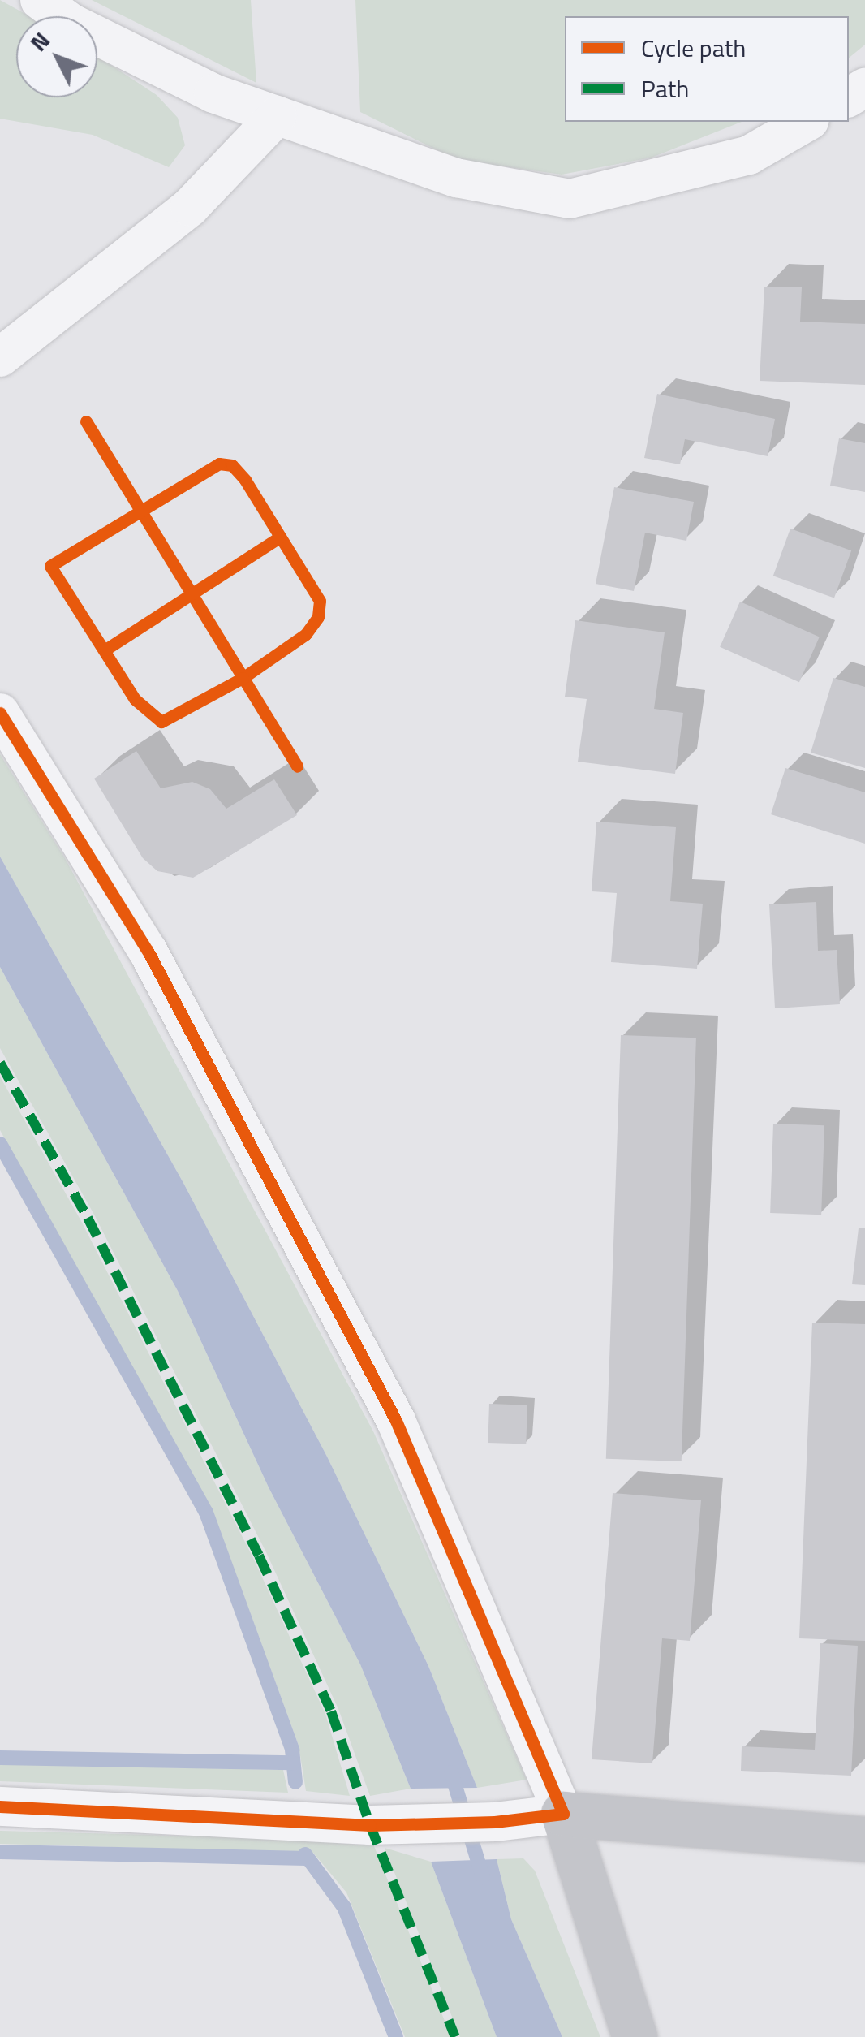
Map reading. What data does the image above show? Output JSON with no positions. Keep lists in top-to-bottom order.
{
  "legend": ["Cycle path", "Path"],
  "north": "top left"
}
